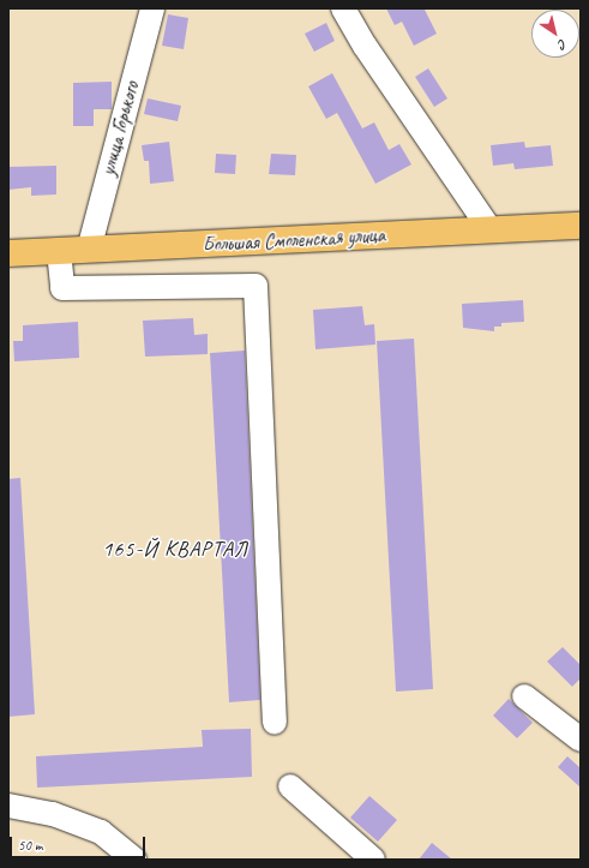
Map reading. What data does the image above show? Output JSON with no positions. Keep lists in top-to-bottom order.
{
  "streets": {
    "main road": ["Большая Смоленская улица"],
    "street": ["улица Горького"]
  },
  "crossings": [
    ["улица Горького", "Большая Смоленская улица"]
  ],
  "districts": ["165-Й КВАРТАЛ"],
  "scale_bar": "50 m",
  "north": "bottom right"
}
